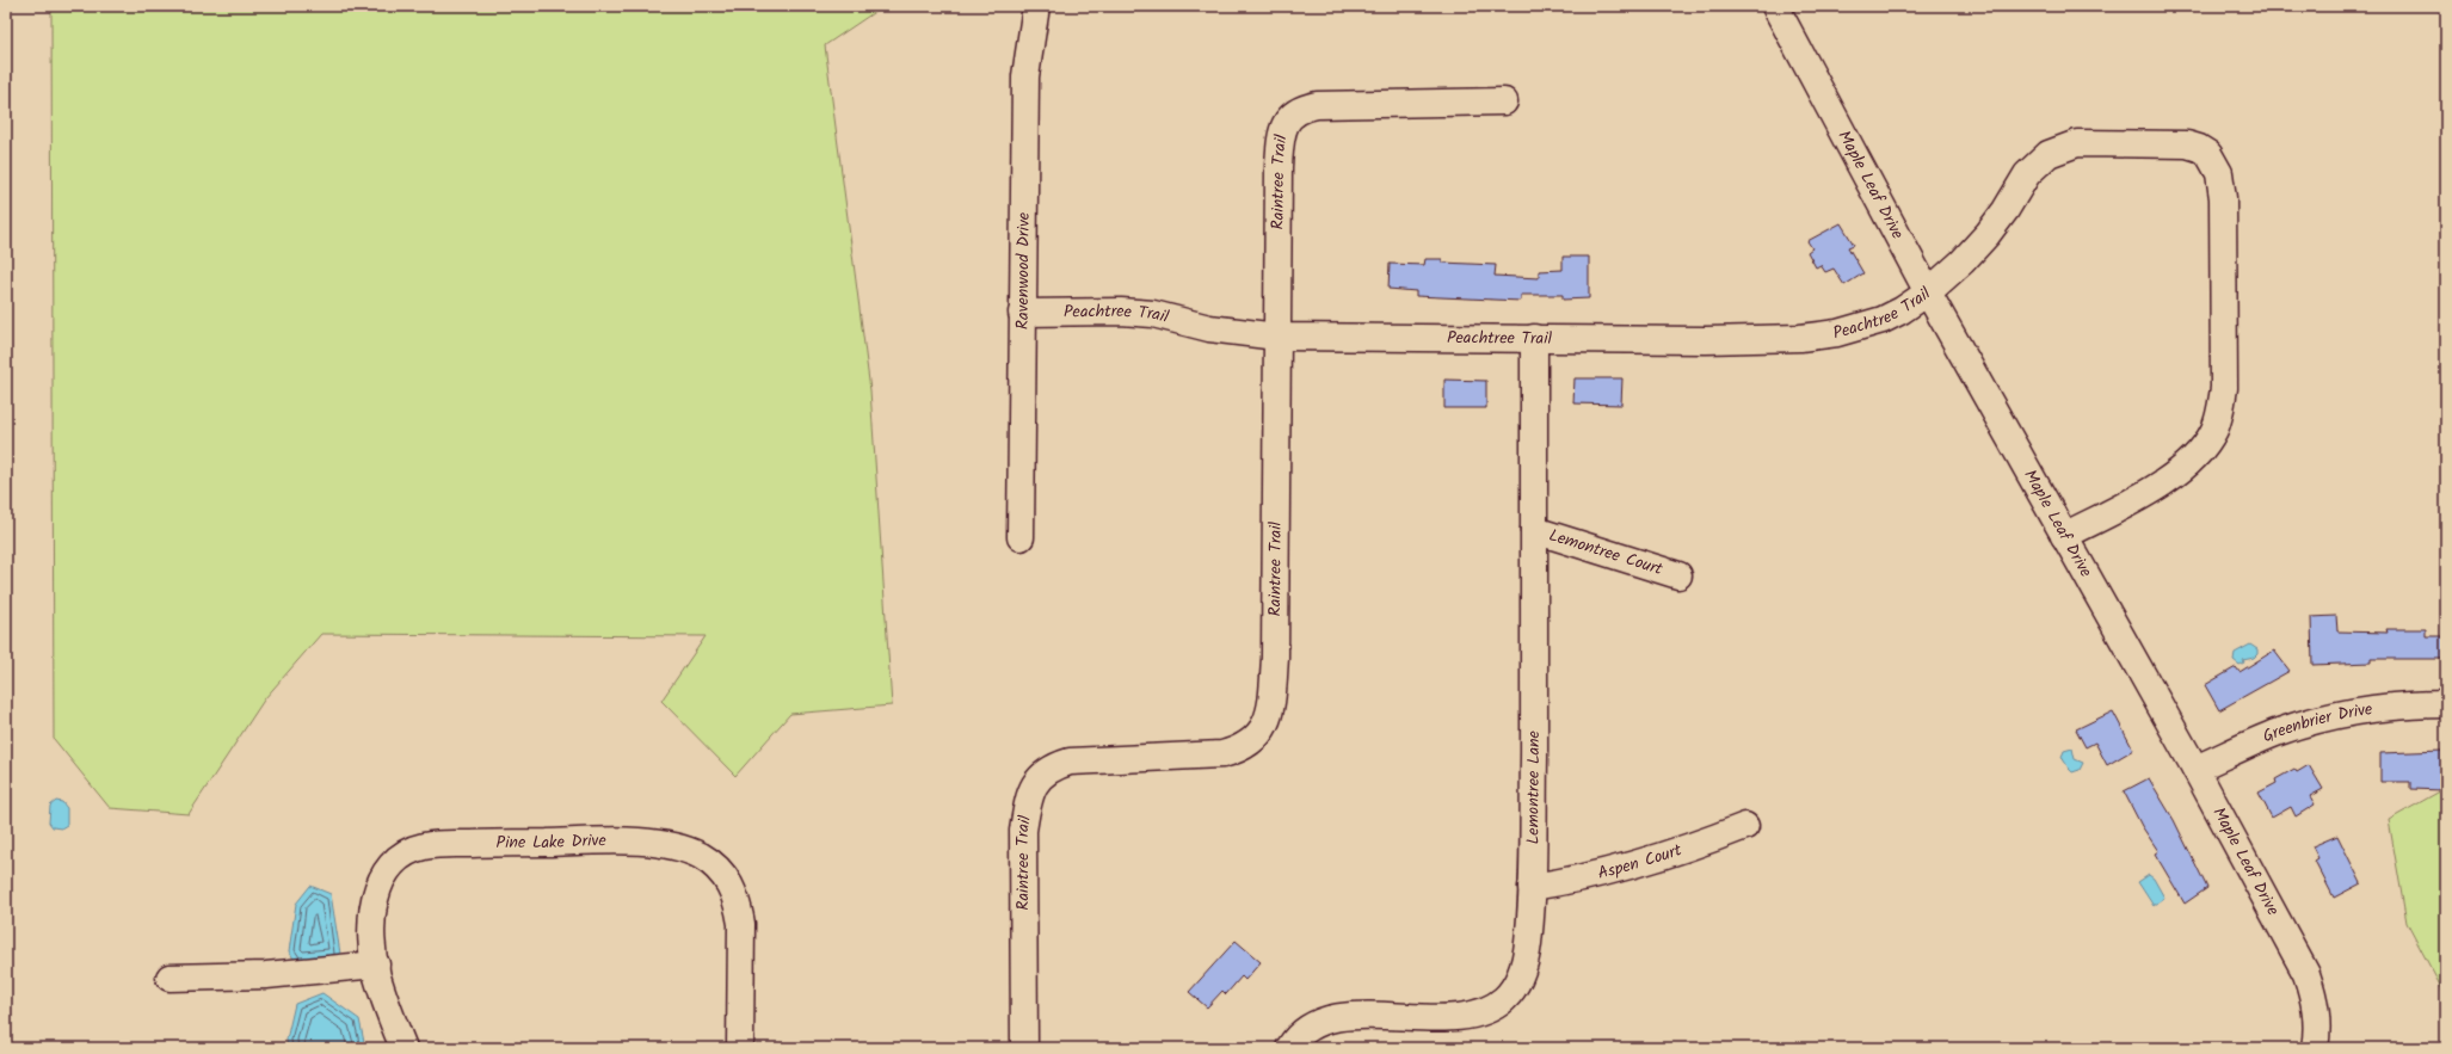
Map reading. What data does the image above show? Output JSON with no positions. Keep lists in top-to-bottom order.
{
  "streets": {
    "street": [
      "Raintree Trail",
      "Maple Leaf Drive",
      "Ravenwood Drive",
      "Peachtree Trail",
      "Lemontree Court",
      "Greenbrier Drive",
      "Lemontree Lane",
      "Pine Lake Drive",
      "Aspen Court"
    ]
  },
  "crossings": [
    ["Raintree Trail", "Peachtree Trail"],
    ["Maple Leaf Drive", "Peachtree Trail"],
    ["Maple Leaf Drive", "Greenbrier Drive"],
    ["Ravenwood Drive", "Peachtree Trail"],
    ["Peachtree Trail", "Lemontree Lane"],
    ["Lemontree Court", "Lemontree Lane"],
    ["Lemontree Lane", "Aspen Court"]
  ]
}
